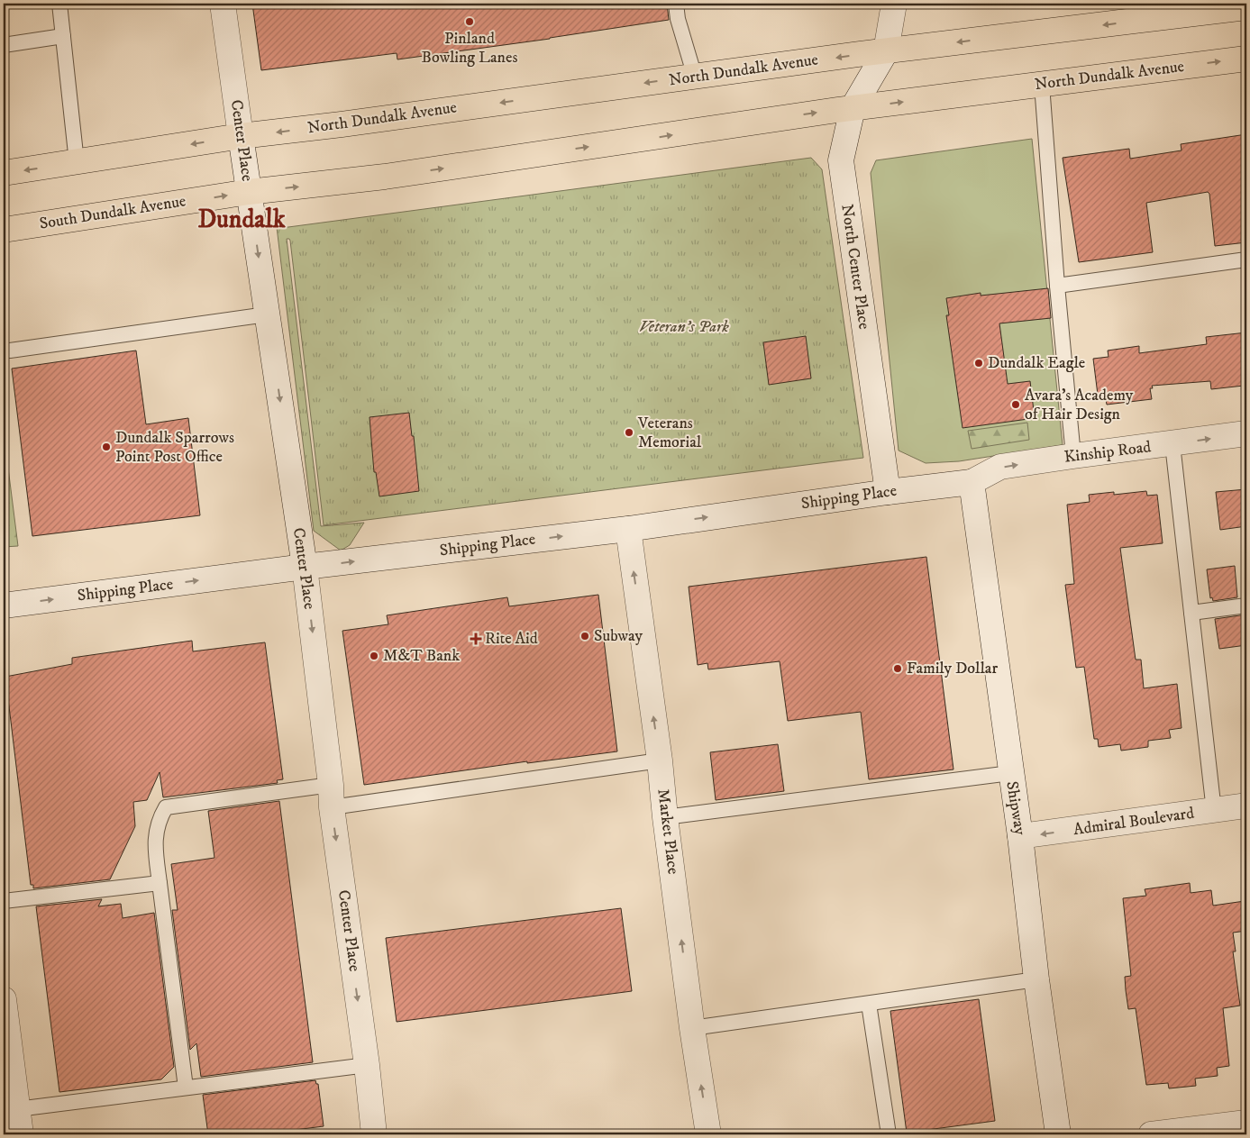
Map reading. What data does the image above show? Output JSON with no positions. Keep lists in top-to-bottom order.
{
  "streets": {
    "main road": ["North Dundalk Avenue", "South Dundalk Avenue"],
    "street": [
      "Center Place",
      "North Center Place",
      "Kinship Road",
      "Shipping Place",
      "Shipway",
      "Admiral Boulevard",
      "Market Place"
    ]
  },
  "crossings": [
    ["North Dundalk Avenue", "Center Place"],
    ["North Dundalk Avenue", "South Dundalk Avenue"],
    ["North Dundalk Avenue", "North Center Place"],
    ["Center Place", "South Dundalk Avenue"],
    ["Center Place", "Shipping Place"],
    ["North Center Place", "Shipping Place"],
    ["Kinship Road", "Shipping Place"],
    ["Kinship Road", "Shipway"],
    ["Shipping Place", "Shipway"],
    ["Shipping Place", "Market Place"],
    ["Shipway", "Admiral Boulevard"]
  ],
  "one_way": [
    "Center Place",
    "Kinship Road",
    "Shipping Place",
    "Admiral Boulevard",
    "Market Place"
  ],
  "districts": ["Dundalk"],
  "parks": ["Veteran's Park"],
  "places": {
    "other": [
      "Pinland Bowling Lanes",
      "Dundalk Eagle",
      "Avara's Academy of Hair Design",
      "Veterans Memorial",
      "Dundalk Sparrows Point Post Office",
      "Subway",
      "M&T Bank",
      "Family Dollar"
    ],
    "health": ["Rite Aid"]
  }
}
